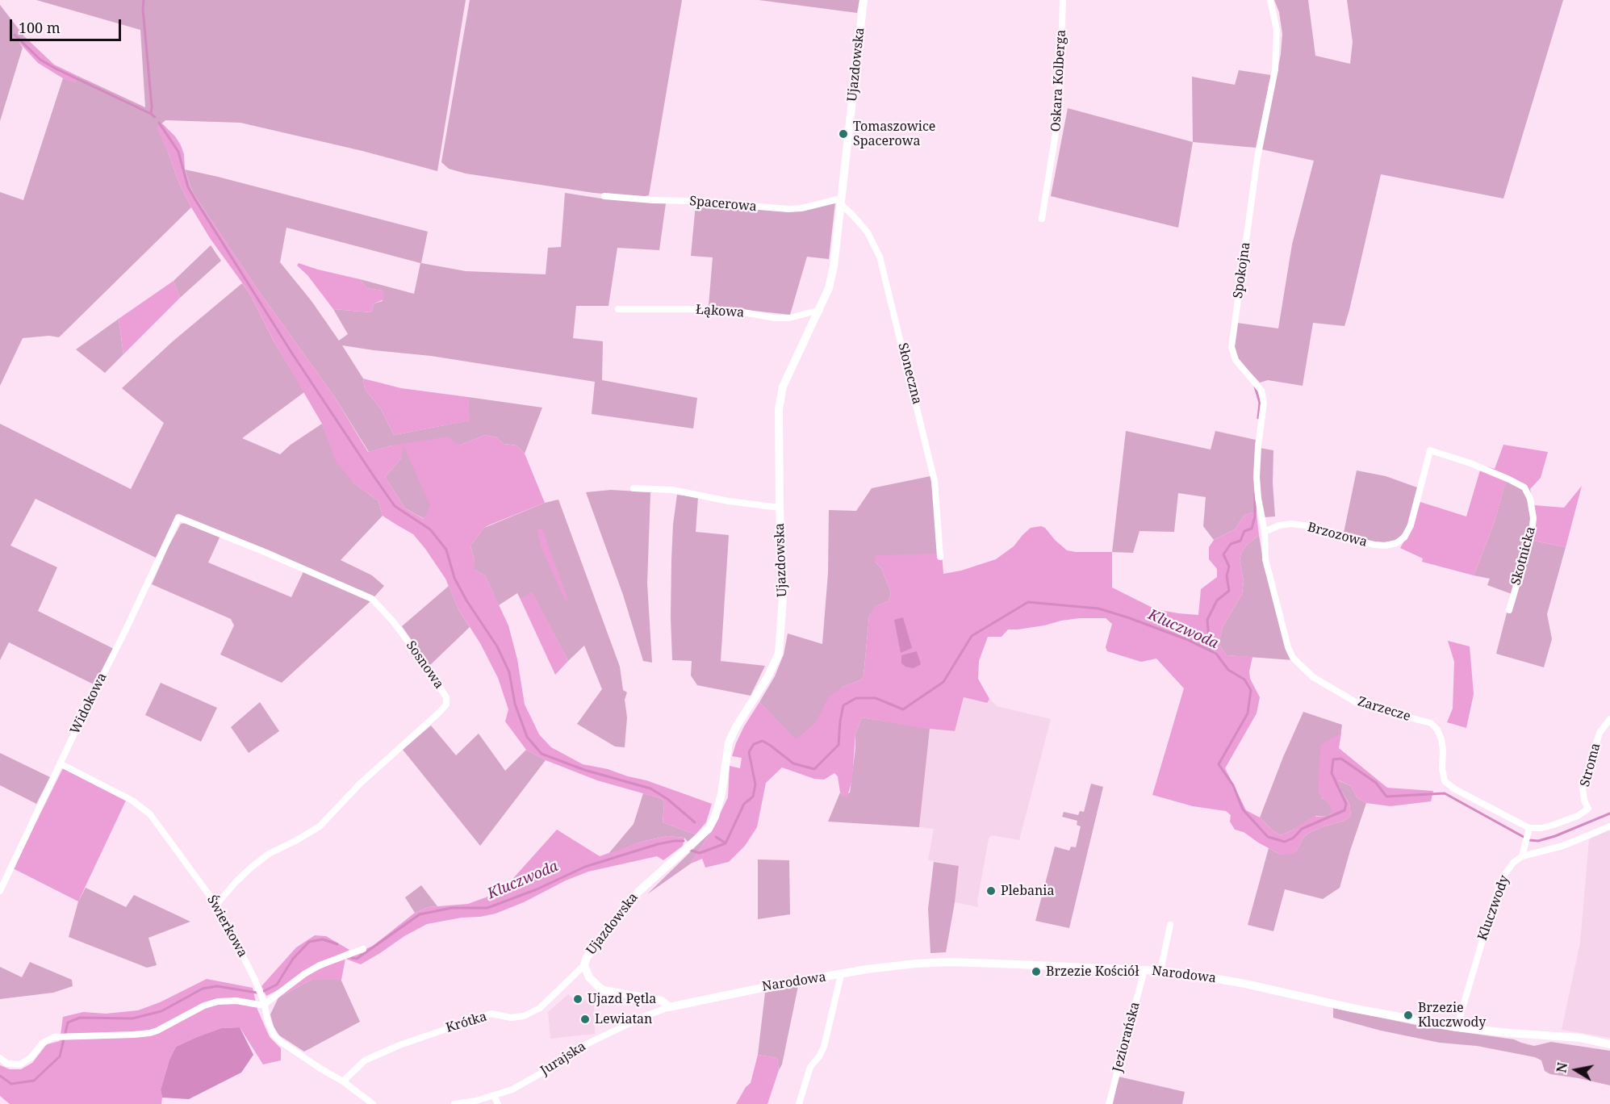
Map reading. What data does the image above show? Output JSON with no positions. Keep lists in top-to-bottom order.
{
  "streets": {
    "street": [
      "Ujazdowska",
      "Oskara Kolberga",
      "Spacerowa",
      "Spokojna",
      "Łąkowa",
      "Słoneczna",
      "Brzozowa",
      "Skotnicka",
      "Sosnowa",
      "Widokowa",
      "Zarzecze",
      "Stroma",
      "Kluczwody",
      "Świerkowa",
      "Narodowa",
      "Krótka",
      "Jeziorańska",
      "Jurajska"
    ]
  },
  "crossings": [
    ["Ujazdowska", "Spacerowa"],
    ["Ujazdowska", "Łąkowa"],
    ["Ujazdowska", "Słoneczna"],
    ["Ujazdowska", "Narodowa"],
    ["Ujazdowska", "Krótka"],
    ["Ujazdowska", "Jurajska"],
    ["Spacerowa", "Słoneczna"],
    ["Spokojna", "Brzozowa"],
    ["Spokojna", "Zarzecze"],
    ["Brzozowa", "Skotnicka"],
    ["Brzozowa", "Zarzecze"],
    ["Sosnowa", "Widokowa"],
    ["Sosnowa", "Świerkowa"],
    ["Widokowa", "Świerkowa"],
    ["Zarzecze", "Stroma"],
    ["Kluczwody", "Narodowa"],
    ["Świerkowa", "Krótka"],
    ["Narodowa", "Jeziorańska"],
    ["Narodowa", "Jurajska"]
  ],
  "water": ["Kluczwoda"],
  "places": [
    "Tomaszowice Spacerowa",
    "Plebania",
    "Brzezie Kościół",
    "Ujazd Pętla",
    "Brzezie Kluczwody",
    "Lewiatan"
  ],
  "scale_bar": "100 m",
  "north": "left"
}
